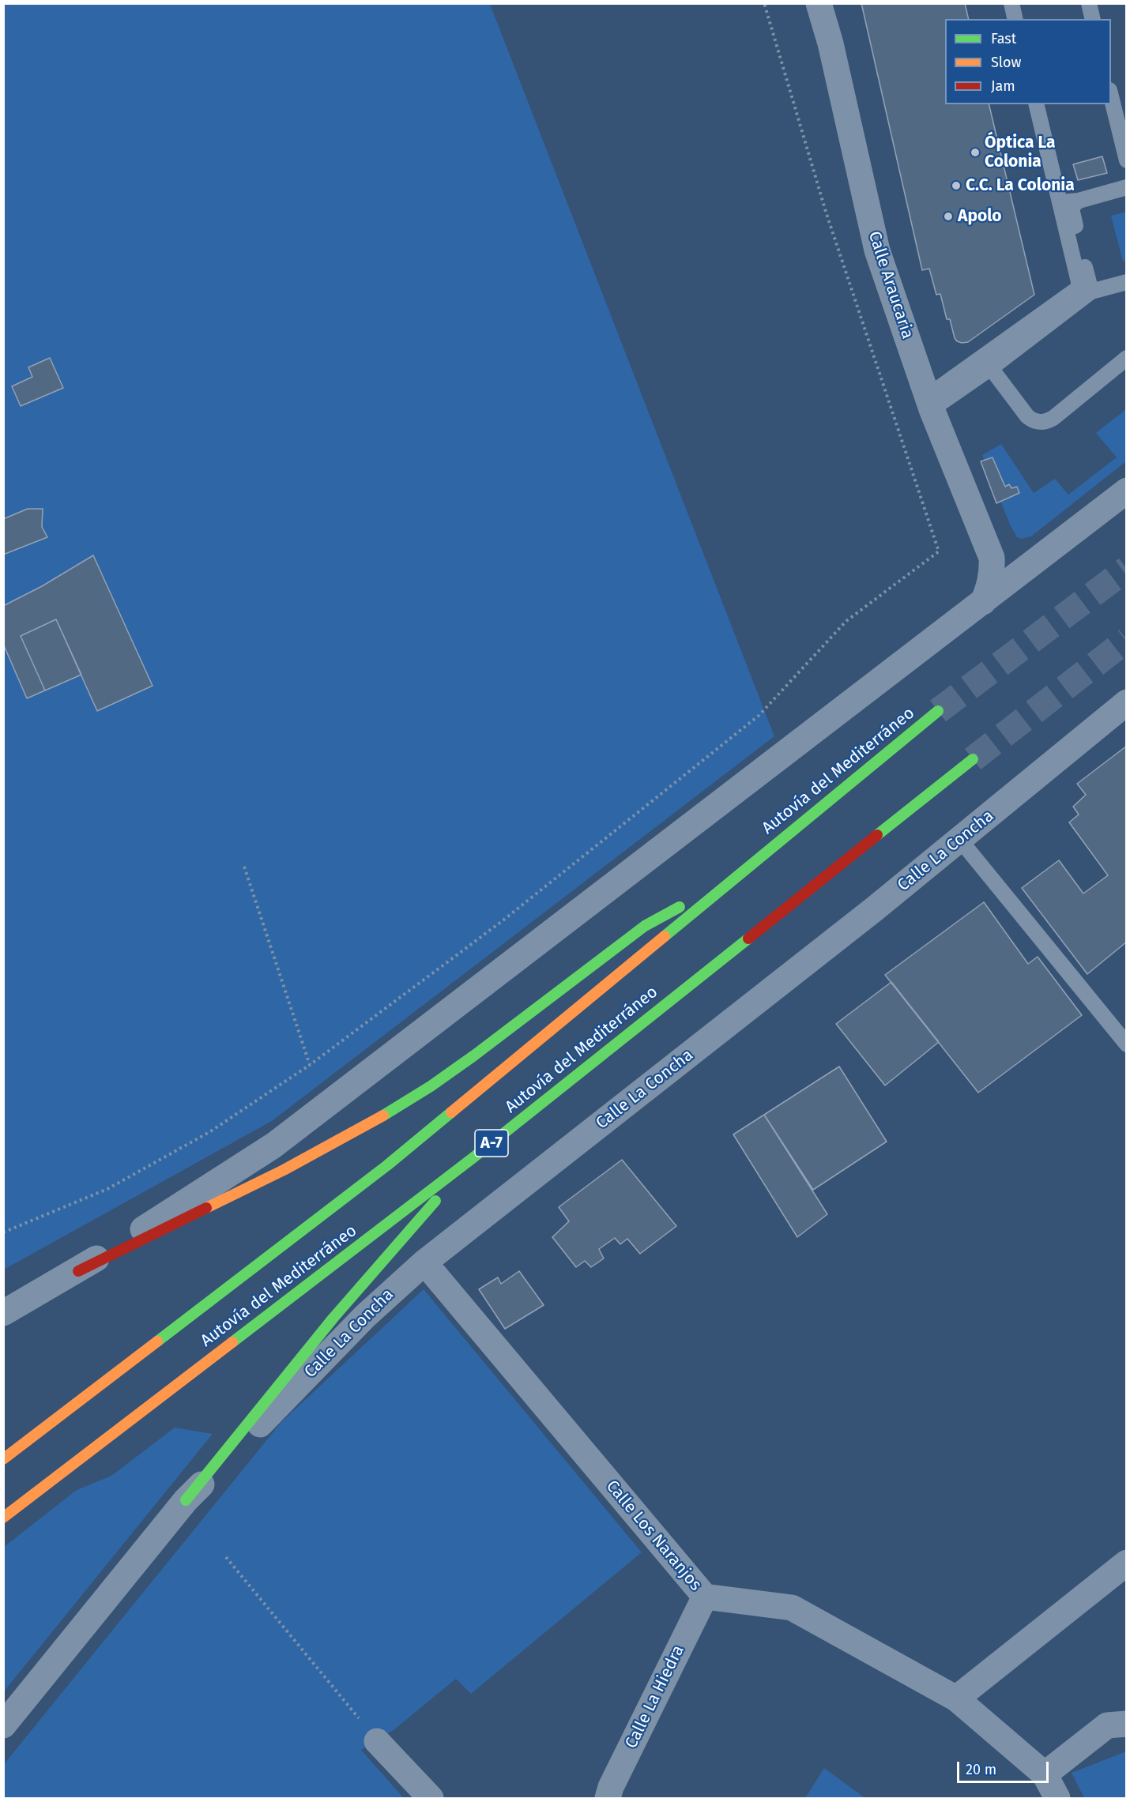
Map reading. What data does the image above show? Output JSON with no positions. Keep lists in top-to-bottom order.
{
  "streets": {
    "highway": ["Autovía del Mediterráneo", "A-7"],
    "street": [
      "Calle Araucaria",
      "Calle La Concha",
      "Calle Los Naranjos",
      "Calle La Hiedra"
    ]
  },
  "crossings": [
    ["Calle La Concha", "Calle Los Naranjos"],
    ["Calle Los Naranjos", "Calle La Hiedra"]
  ],
  "places": ["Óptica La Colonia", "C.C. La Colonia", "Apolo"],
  "legend": ["Fast", "Slow", "Jam"],
  "scale_bar": "20 m"
}
